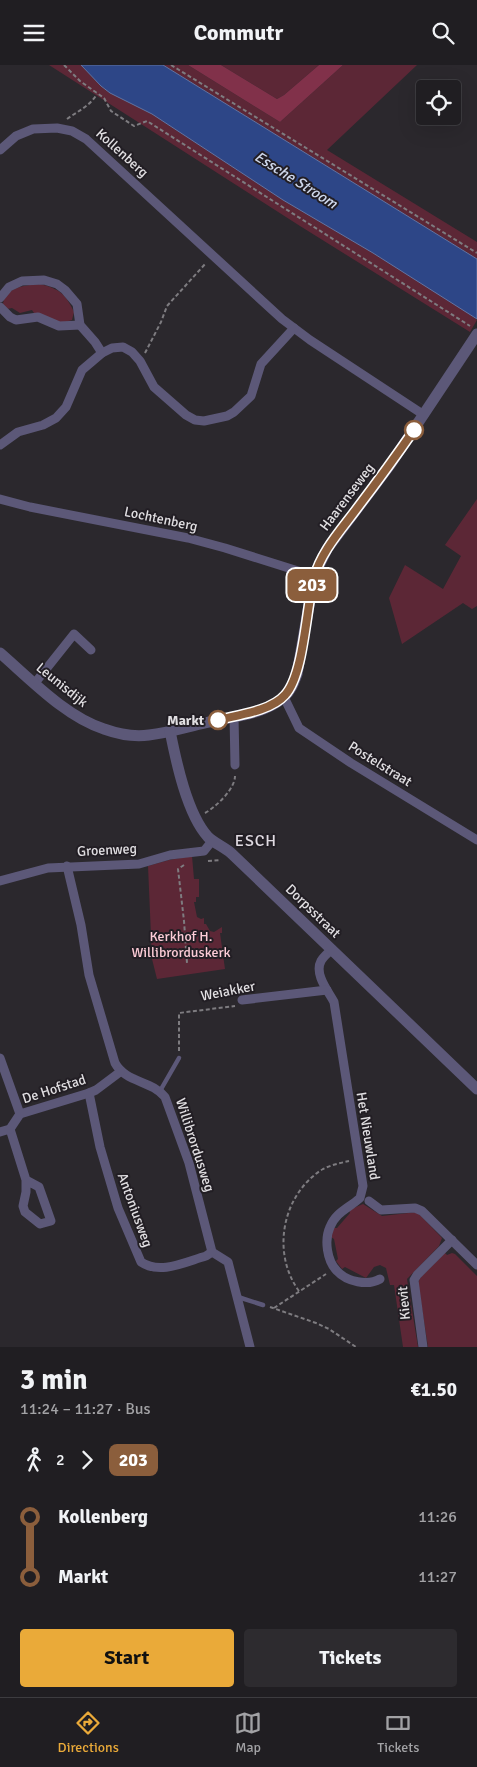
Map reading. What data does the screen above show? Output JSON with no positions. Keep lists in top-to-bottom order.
{
  "streets": {
    "street": [
      "Kollenberg",
      "Haarenseweg",
      "Lochtenberg",
      "Leunisdijk",
      "Postelstraat",
      "Groenweg",
      "Dorpsstraat",
      "Weiakker",
      "De Hofstad",
      "Het Nieuwland",
      "Willibrordusweg",
      "Antoniusweg",
      "Kievit"
    ]
  },
  "crossings": [
    ["Kollenberg", "Haarenseweg"],
    ["Haarenseweg", "Lochtenberg"],
    ["Haarenseweg", "Postelstraat"],
    ["Leunisdijk", "Dorpsstraat"],
    ["Groenweg", "Dorpsstraat"],
    ["Dorpsstraat", "Het Nieuwland"],
    ["Weiakker", "Het Nieuwland"],
    ["De Hofstad", "Willibrordusweg"],
    ["De Hofstad", "Antoniusweg"],
    ["Willibrordusweg", "Antoniusweg"]
  ],
  "districts": ["ESCH"],
  "water": ["Essche Stroom"],
  "parks": ["Kerkhof H. Willibrorduskerk"],
  "places": ["Markt"],
  "lines": ["bus line 203"],
  "page": {
    "header": "Commutr",
    "on_map": "203",
    "heading": ["3 min", "11:24 – 11:27 · Bus", "€1.50"],
    "legs": ["2", "203"],
    "list": [
      {
        "name": "Kollenberg",
        "value": "11:26"
      },
      {
        "name": "Markt",
        "value": "11:27"
      }
    ],
    "buttons": ["Start", "Tickets"],
    "tabs": ["Directions", "Map", "Tickets"]
  }
}
